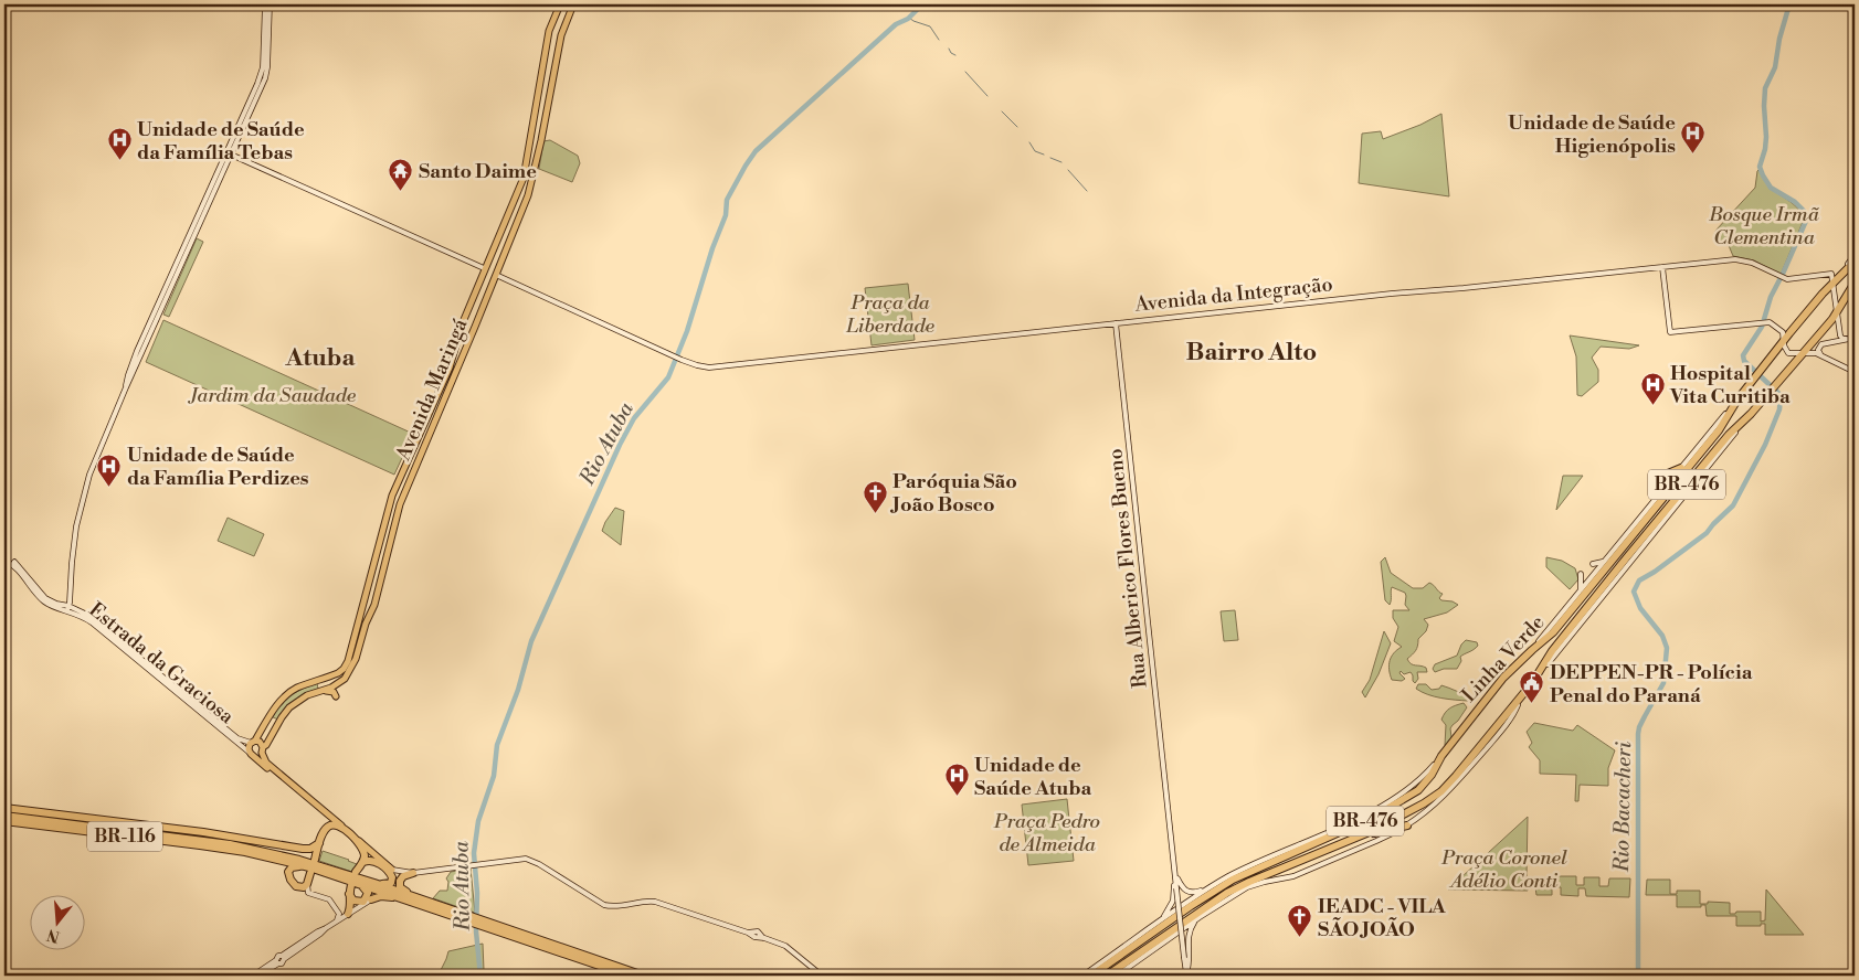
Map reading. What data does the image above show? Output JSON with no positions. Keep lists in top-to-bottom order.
{
  "streets": {
    "highway": ["BR-476", "Linha Verde", "BR-116"],
    "main road": [
      "Avenida da Integração",
      "Avenida Maringá",
      "Rua Alberico Flores Bueno",
      "Estrada da Graciosa"
    ]
  },
  "crossings": [
    ["Avenida da Integração", "Avenida Maringá"],
    ["Avenida da Integração", "Rua Alberico Flores Bueno"],
    ["Avenida da Integração", "Linha Verde"],
    ["Avenida Maringá", "Estrada da Graciosa"]
  ],
  "districts": ["Bairro Alto", "Atuba"],
  "water": ["Rio Atuba", "Rio Bacacheri"],
  "parks": [
    "Bosque Irmã Clementina",
    "Praça da Liberdade",
    "Jardim da Saudade",
    "Praça Pedro de Almeida",
    "Praça Coronel Adélio Conti"
  ],
  "places": {
    "hospital": [
      "Unidade de Saúde Higienópolis",
      "Unidade de Saúde da Família Tebas",
      "Hospital Vita Curitiba",
      "Unidade de Saúde da Família Perdizes",
      "Unidade de Saúde Atuba"
    ],
    "temple": ["Santo Daime"],
    "church": ["Paróquia São João Bosco", "IEADC - VILA SÃO JOÃO"],
    "public building": ["DEPPEN-PR - Polícia Penal do Paraná"]
  },
  "north": "bottom"
}
